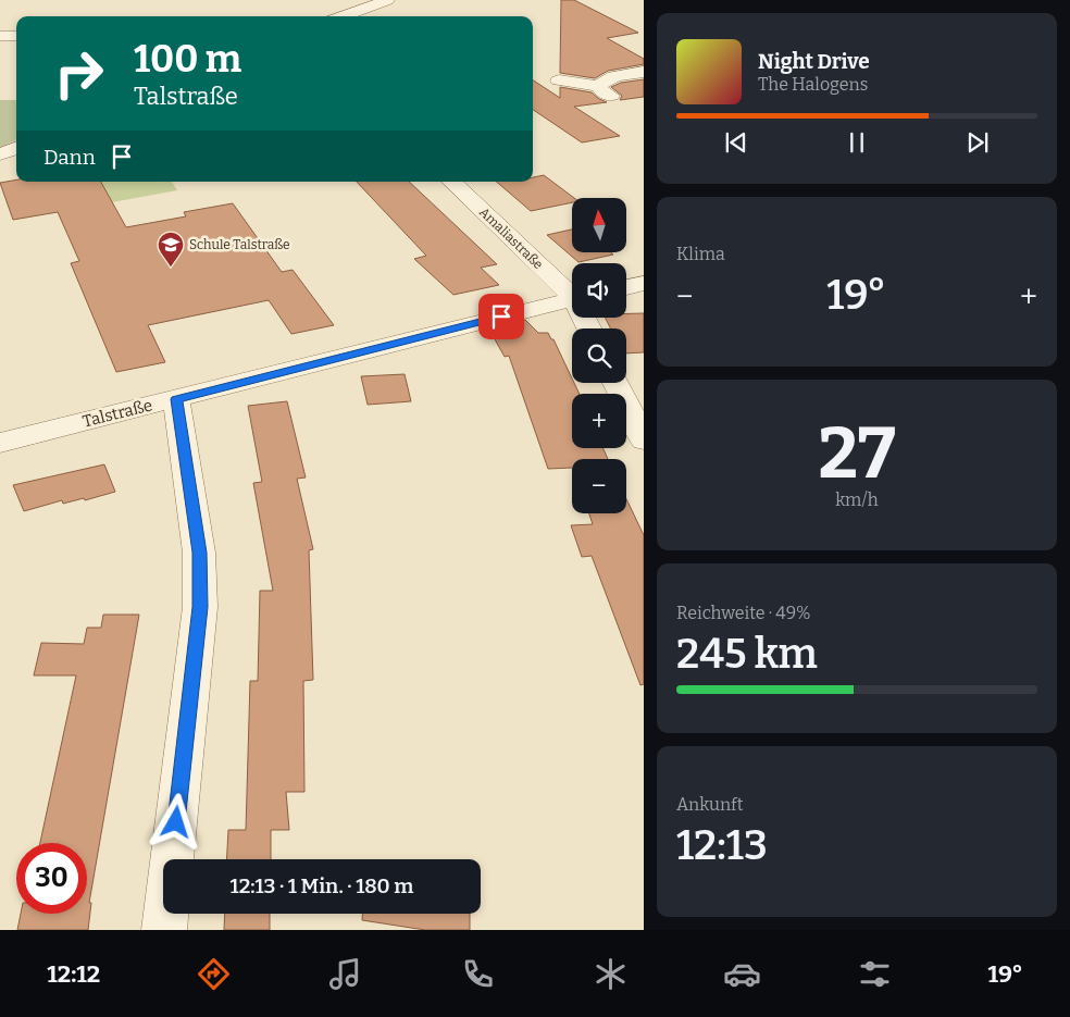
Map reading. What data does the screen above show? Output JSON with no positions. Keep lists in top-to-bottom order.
{
  "streets": {
    "street": ["Amaliastraße", "Talstraße"]
  },
  "places": {
    "school or university": ["Schule Talstraße"]
  },
  "north": "top",
  "page": {
    "turn": ["100 m", "Talstraße"],
    "song": ["Night Drive", "The Halogens"],
    "then": "Dann",
    "tile": [
      "Klima",
      ["27", "km/h"],
      ["Reichweite · 49%", "245 km"],
      ["Ankunft", "12:13"]
    ],
    "map_buttons": ["+", "−"],
    "heat": ["−", "19°", "+"],
    "limit": "30",
    "trip": "12:13 · 1 Min. · 180 m",
    "tabs": ["12:12", "19°"]
  }
}
